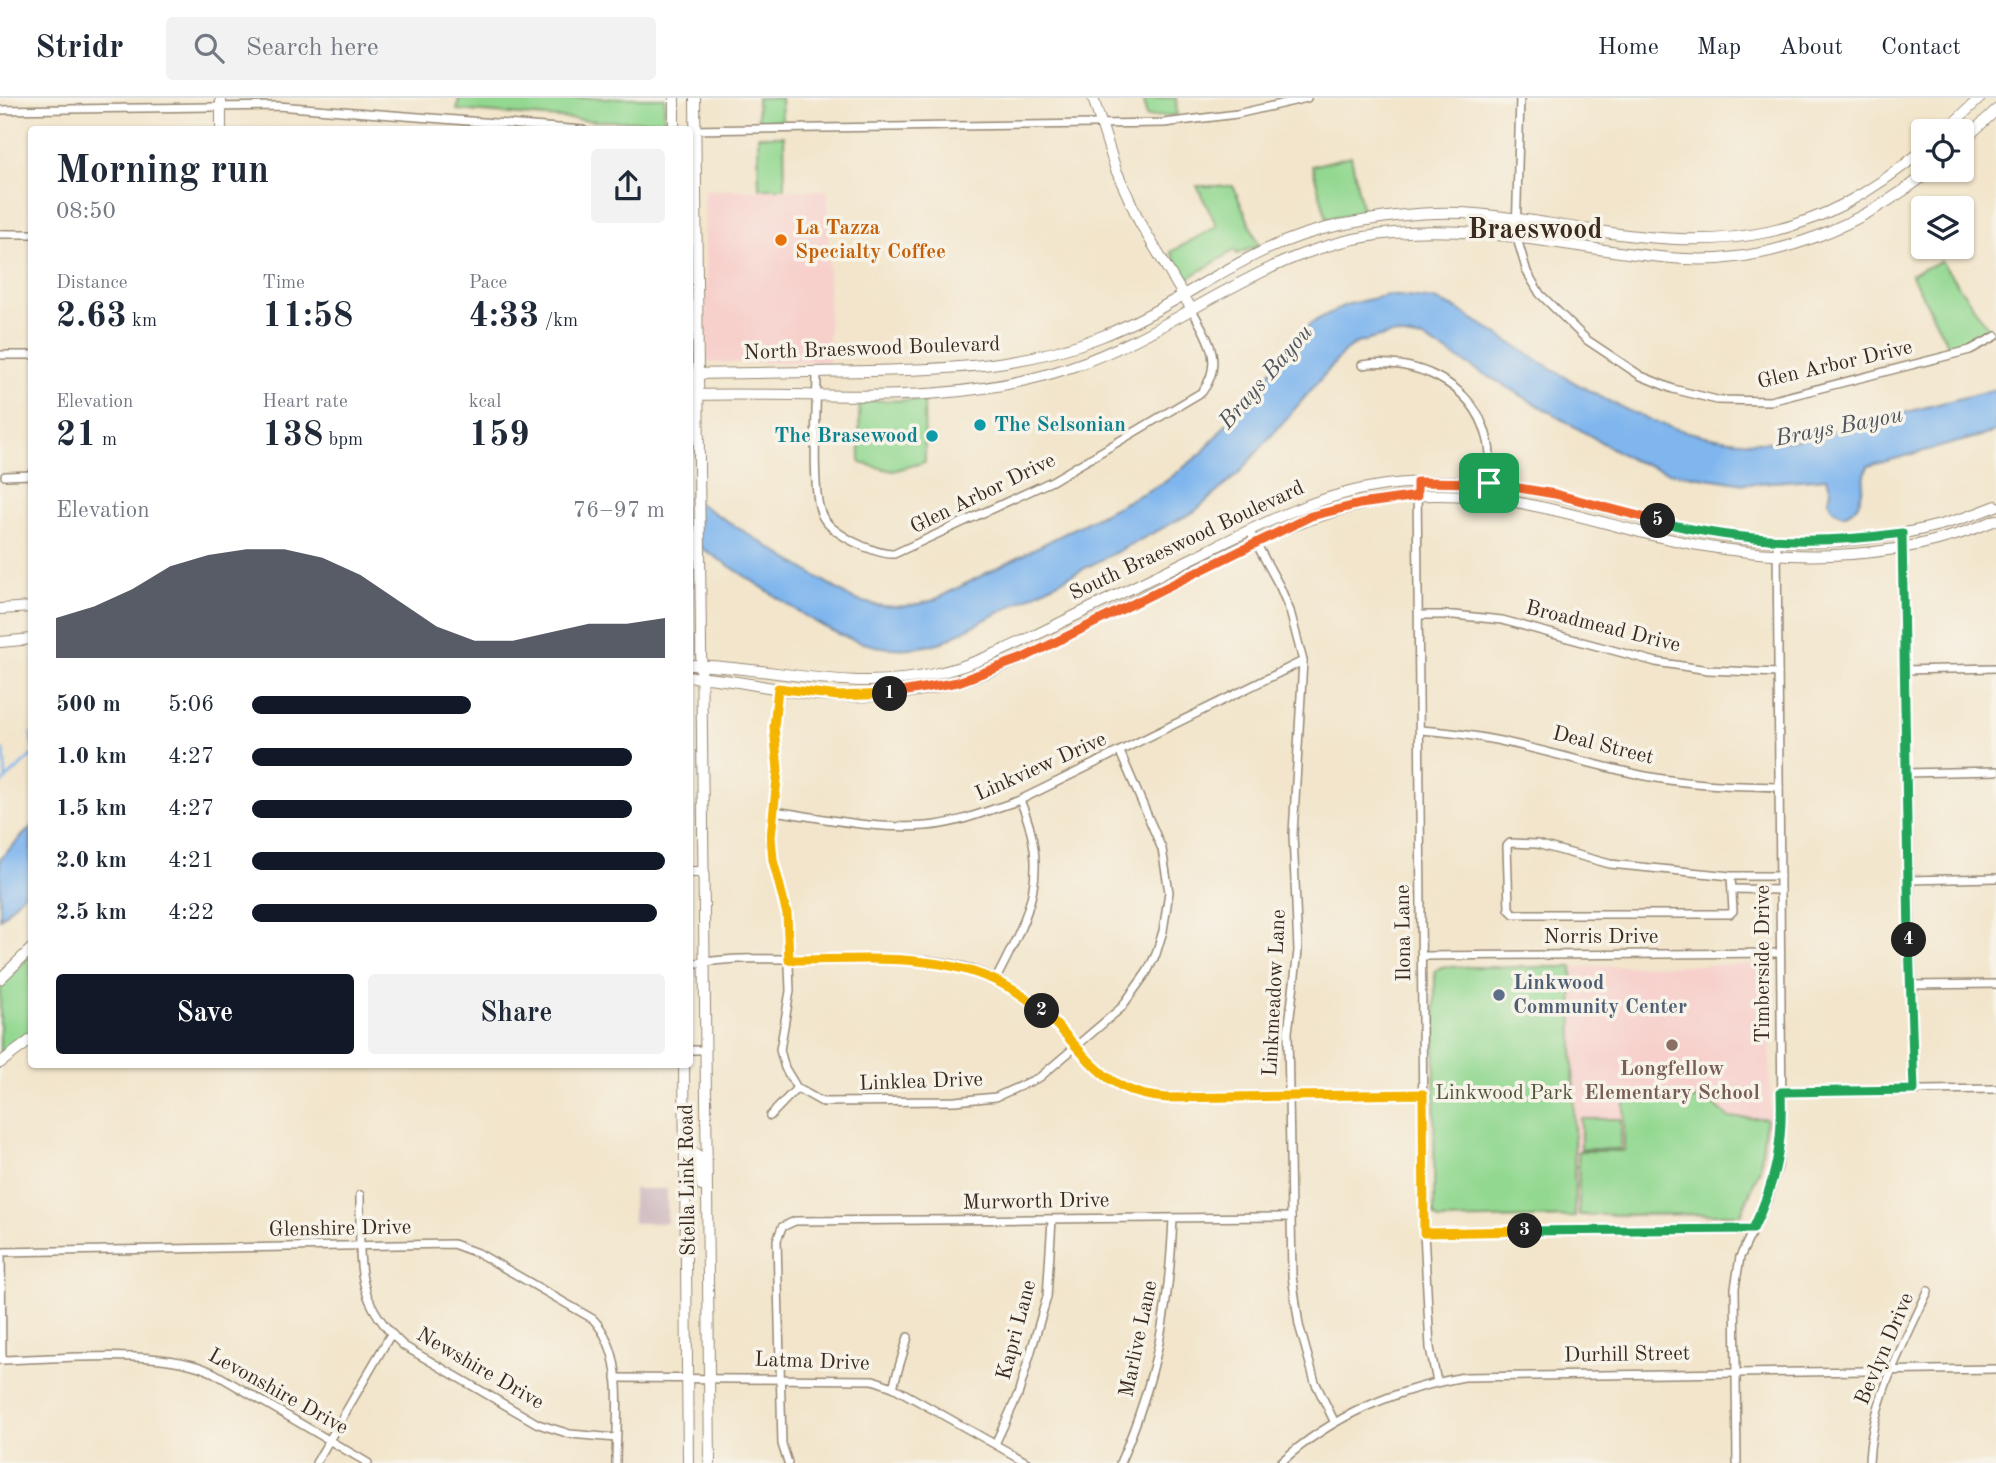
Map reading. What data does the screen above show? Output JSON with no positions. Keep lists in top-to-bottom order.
{
  "streets": {
    "main road": ["North Braeswood Boulevard", "South Braeswood Boulevard", "Stella Link Road"],
    "street": [
      "Glen Arbor Drive",
      "Broadmead Drive",
      "Deal Street",
      "Linkview Drive",
      "Ilona Lane",
      "Norris Drive",
      "Timberside Drive",
      "Linkmeadow Lane",
      "Linklea Drive",
      "Murworth Drive",
      "Glenshire Drive",
      "Kapri Lane",
      "Marlive Lane",
      "Bevlyn Drive",
      "Durhill Street",
      "Latma Drive",
      "Newshire Drive",
      "Levonshire Drive"
    ]
  },
  "crossings": [
    ["North Braeswood Boulevard", "Glen Arbor Drive"],
    ["North Braeswood Boulevard", "Stella Link Road"],
    ["South Braeswood Boulevard", "Ilona Lane"],
    ["South Braeswood Boulevard", "Timberside Drive"],
    ["South Braeswood Boulevard", "Linkmeadow Lane"],
    ["South Braeswood Boulevard", "Stella Link Road"],
    ["Broadmead Drive", "Ilona Lane"],
    ["Broadmead Drive", "Timberside Drive"],
    ["Deal Street", "Ilona Lane"],
    ["Deal Street", "Timberside Drive"],
    ["Linkview Drive", "Linkmeadow Lane"],
    ["Linkview Drive", "Linklea Drive"],
    ["Ilona Lane", "Norris Drive"],
    ["Ilona Lane", "Durhill Street"],
    ["Norris Drive", "Timberside Drive"],
    ["Timberside Drive", "Durhill Street"],
    ["Linkmeadow Lane", "Murworth Drive"],
    ["Linkmeadow Lane", "Durhill Street"],
    ["Stella Link Road", "Latma Drive"],
    ["Murworth Drive", "Kapri Lane"],
    ["Murworth Drive", "Marlive Lane"],
    ["Murworth Drive", "Latma Drive"],
    ["Glenshire Drive", "Latma Drive"],
    ["Glenshire Drive", "Newshire Drive"],
    ["Kapri Lane", "Latma Drive"],
    ["Bevlyn Drive", "Durhill Street"]
  ],
  "districts": ["Braeswood"],
  "water": ["Brays Bayou"],
  "parks": ["Linkwood Park"],
  "places": [
    "La Tazza Specialty Coffee",
    "The Selsonian",
    "The Brasewood",
    "Linkwood Community Center",
    "Longfellow Elementary School"
  ],
  "page": {
    "header": "Stridr",
    "search": "Search here",
    "nav": [
      "Home",
      "Map",
      "About",
      "Contact"
    ],
    "heading": ["Morning run", "08:50"],
    "stats": [
      ["Distance", "2.63 km"],
      ["Time", "11:58"],
      ["Pace", "4:33 /km"],
      ["Elevation", "21 m"],
      ["Heart rate", "138 bpm"],
      ["kcal", "159"]
    ],
    "chart": ["Elevation", "76–97 m"],
    "pins": [
      "5",
      "1",
      "4",
      "2",
      "3"
    ],
    "list": [
      {
        "name": "500 m",
        "note": "5:06"
      },
      {
        "name": "1.0 km",
        "note": "4:27"
      },
      {
        "name": "1.5 km",
        "note": "4:27"
      },
      {
        "name": "2.0 km",
        "note": "4:21"
      },
      {
        "name": "2.5 km",
        "note": "4:22"
      }
    ],
    "buttons": ["Save", "Share"]
  }
}
